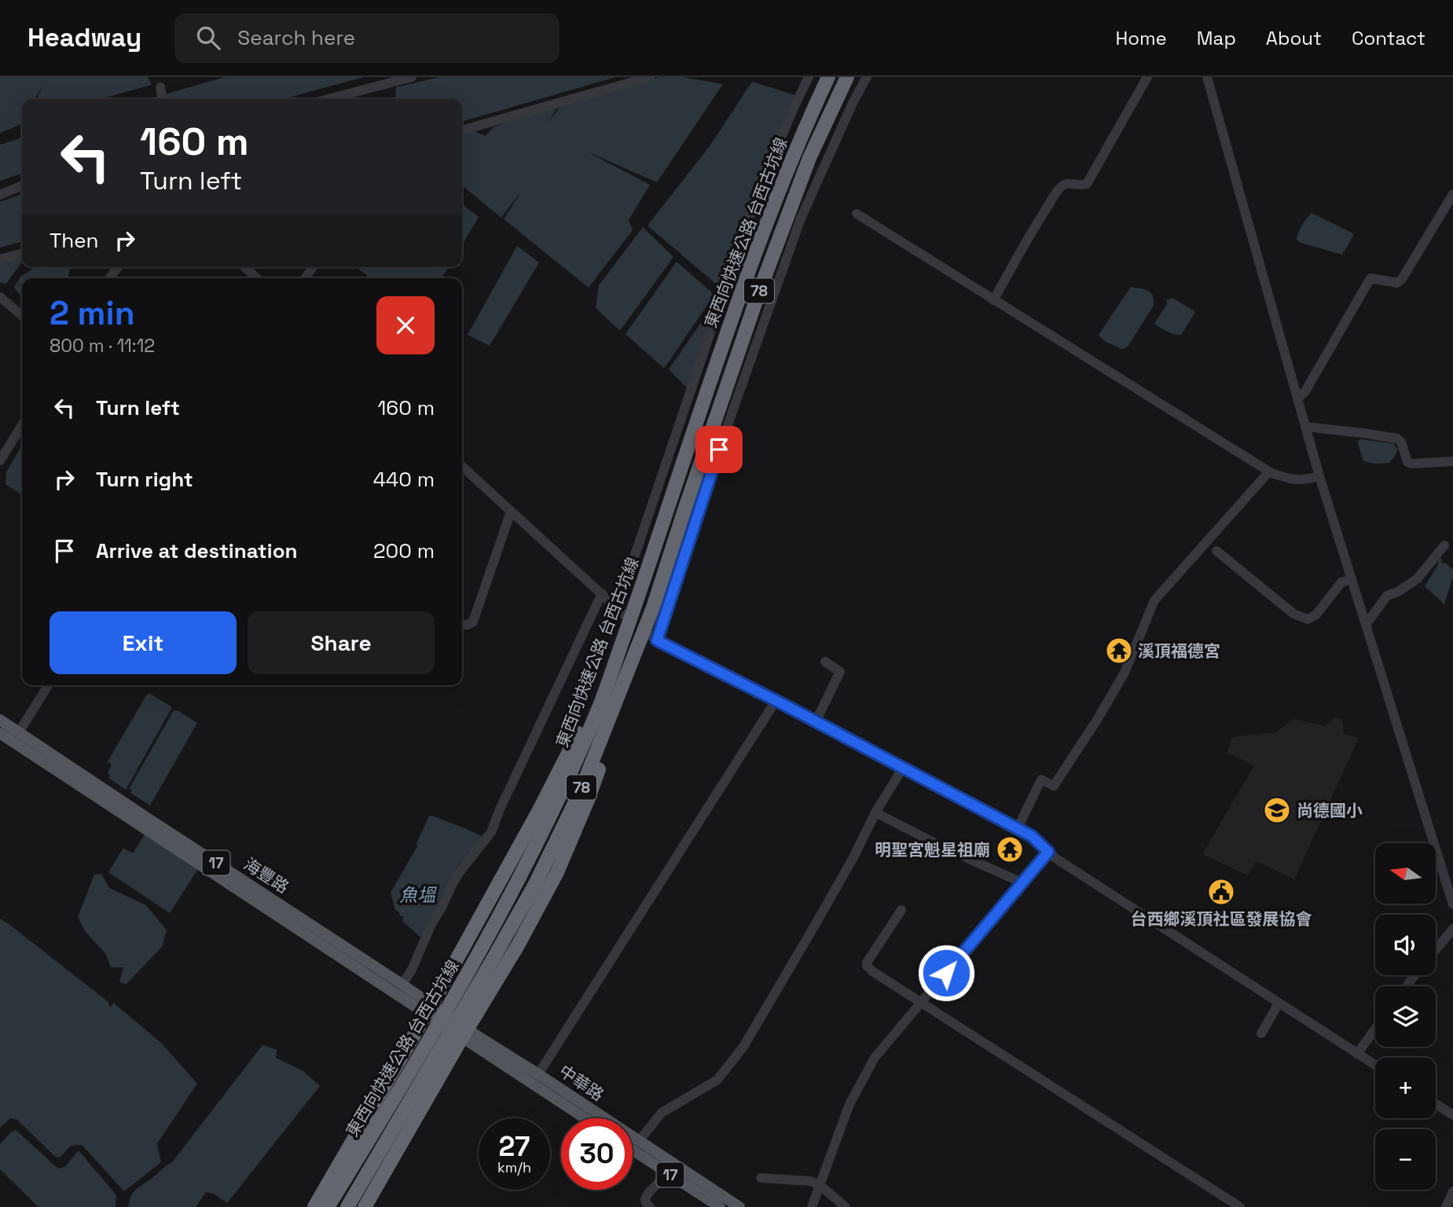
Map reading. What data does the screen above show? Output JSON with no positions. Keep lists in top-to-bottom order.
{
  "streets": {
    "highway": ["東西向快速公路 台西古坑線", "78"],
    "main road": ["17", "海豐路", "中華路"]
  },
  "crossings": [
    ["海豐路", "中華路"]
  ],
  "water": ["魚塭"],
  "places": {
    "temple": ["溪頂福德宮", "明聖宮魁星祖廟"],
    "school or university": ["尚德國小"],
    "public building": ["台西鄉溪頂社區發展協會"]
  },
  "north": "left",
  "page": {
    "header": "Headway",
    "search": "Search here",
    "nav": [
      "Home",
      "Map",
      "About",
      "Contact"
    ],
    "turn": ["160 m", "Turn left"],
    "then": "Then",
    "heading": ["2 min", "800 m · 11:12"],
    "list": [
      {
        "name": "Turn left",
        "value": "160 m"
      },
      {
        "name": "Turn right",
        "value": "440 m"
      },
      {
        "name": "Arrive at destination",
        "value": "200 m"
      }
    ],
    "buttons": ["Exit", "Share"],
    "map_buttons": ["+", "−"],
    "speed": "27 km/h",
    "limit": "30"
  }
}
